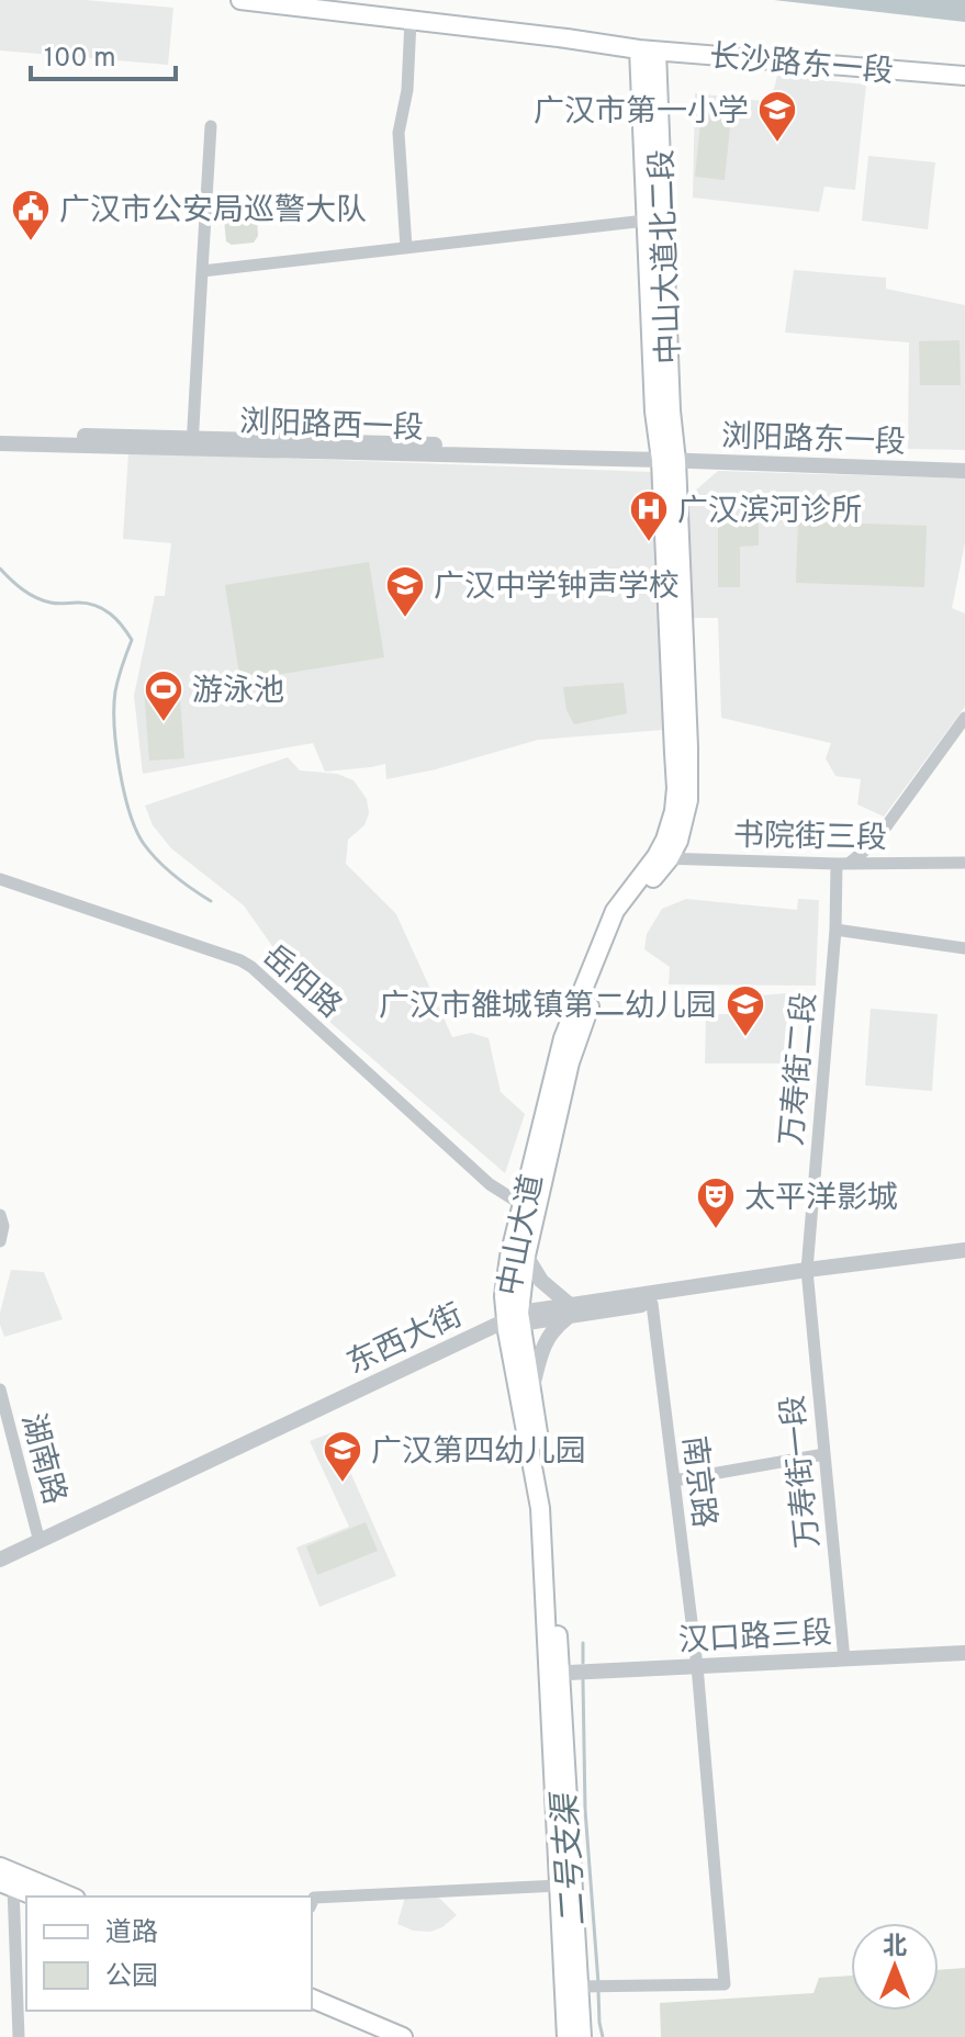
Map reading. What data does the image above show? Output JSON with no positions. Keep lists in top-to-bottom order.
{
  "streets": {
    "main road": ["长沙路东一段", "中山大道北二段", "中山大道"],
    "street": [
      "浏阳路西一段",
      "浏阳路东一段",
      "书院街三段",
      "岳阳路",
      "万寿街二段",
      "东西大街",
      "湖南路",
      "万寿街一段",
      "南京路",
      "汉口路三段"
    ]
  },
  "crossings": [
    ["长沙路东一段", "中山大道北二段"],
    ["中山大道北二段", "浏阳路西一段"],
    ["中山大道北二段", "浏阳路东一段"],
    ["中山大道北二段", "中山大道"],
    ["浏阳路西一段", "浏阳路东一段"],
    ["浏阳路西一段", "中山大道"],
    ["浏阳路东一段", "中山大道"],
    ["书院街三段", "万寿街二段"],
    ["书院街三段", "中山大道"],
    ["岳阳路", "中山大道"],
    ["万寿街二段", "东西大街"],
    ["万寿街二段", "万寿街一段"],
    ["中山大道", "东西大街"],
    ["中山大道", "南京路"],
    ["中山大道", "汉口路三段"],
    ["东西大街", "湖南路"],
    ["东西大街", "万寿街一段"],
    ["东西大街", "南京路"],
    ["万寿街一段", "汉口路三段"],
    ["南京路", "汉口路三段"]
  ],
  "water": ["二号支渠"],
  "places": {
    "school or university": [
      "广汉市第一小学",
      "广汉中学钟声学校",
      "广汉市雒城镇第二幼儿园",
      "广汉第四幼儿园"
    ],
    "public building": ["广汉市公安局巡警大队"],
    "hospital": ["广汉滨河诊所"],
    "sports": ["游泳池"],
    "theatre": ["太平洋影城"]
  },
  "legend": ["道路", "公园"],
  "scale_bar": "100 m",
  "north": "top"
}
